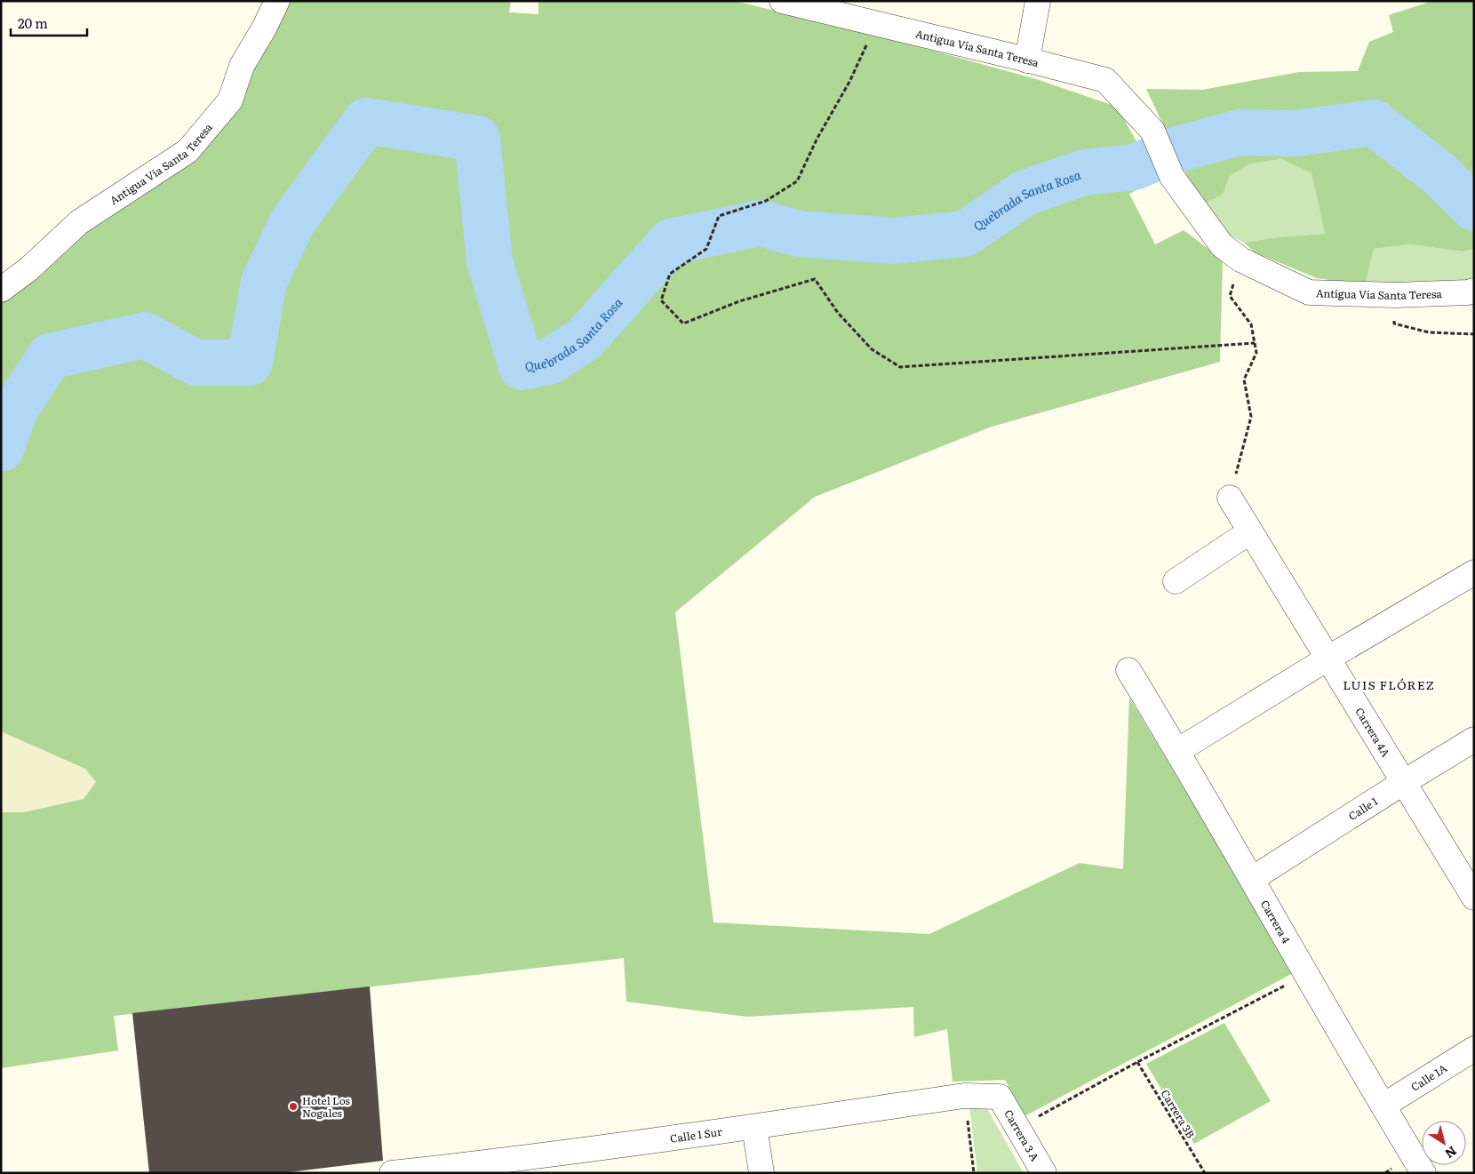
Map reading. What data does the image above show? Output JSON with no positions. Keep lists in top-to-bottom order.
{
  "streets": {
    "street": [
      "Antigua Vía Santa Teresa",
      "Carrera 4A",
      "Calle 1",
      "Carrera 4",
      "Calle 1A",
      "Calle 1 Sur",
      "Carrera 3 A"
    ],
    "path": ["Carrera 3B"]
  },
  "crossings": [
    ["Carrera 4A", "Calle 1"],
    ["Calle 1", "Carrera 4"],
    ["Carrera 4", "Calle 1A"],
    ["Calle 1 Sur", "Carrera 3 A"]
  ],
  "districts": ["LUIS FLÓREZ"],
  "water": ["Quebrada Santa Rosa"],
  "places": ["Hotel Los Nogales"],
  "scale_bar": "20 m",
  "north": "bottom right"
}
